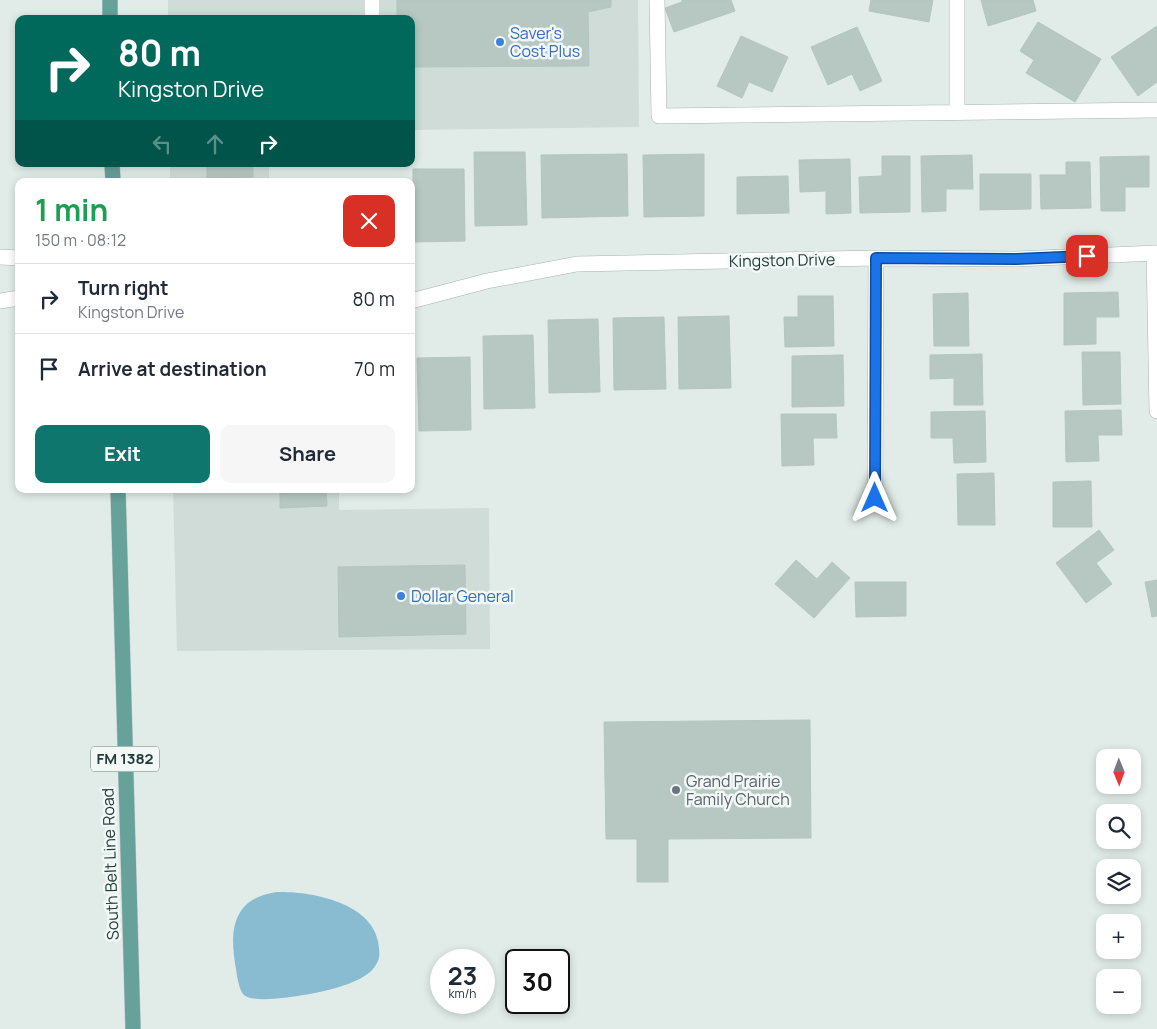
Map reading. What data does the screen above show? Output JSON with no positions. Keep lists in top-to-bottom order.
{
  "streets": {
    "main road": ["FM 1382", "South Belt Line Road"],
    "street": ["Kingston Drive"]
  },
  "places": ["Saver's Cost Plus", "Dollar General", "Grand Prairie Family Church"],
  "north": "bottom",
  "page": {
    "turn": ["80 m", "Kingston Drive"],
    "heading": ["1 min", "150 m · 08:12"],
    "list": [
      {
        "name": "Turn right",
        "note": "Kingston Drive",
        "value": "80 m"
      },
      {
        "name": "Arrive at destination",
        "value": "70 m"
      }
    ],
    "buttons": ["Exit", "Share"],
    "map_buttons": ["+", "−"],
    "speed": "23 km/h",
    "limit": "30"
  }
}
